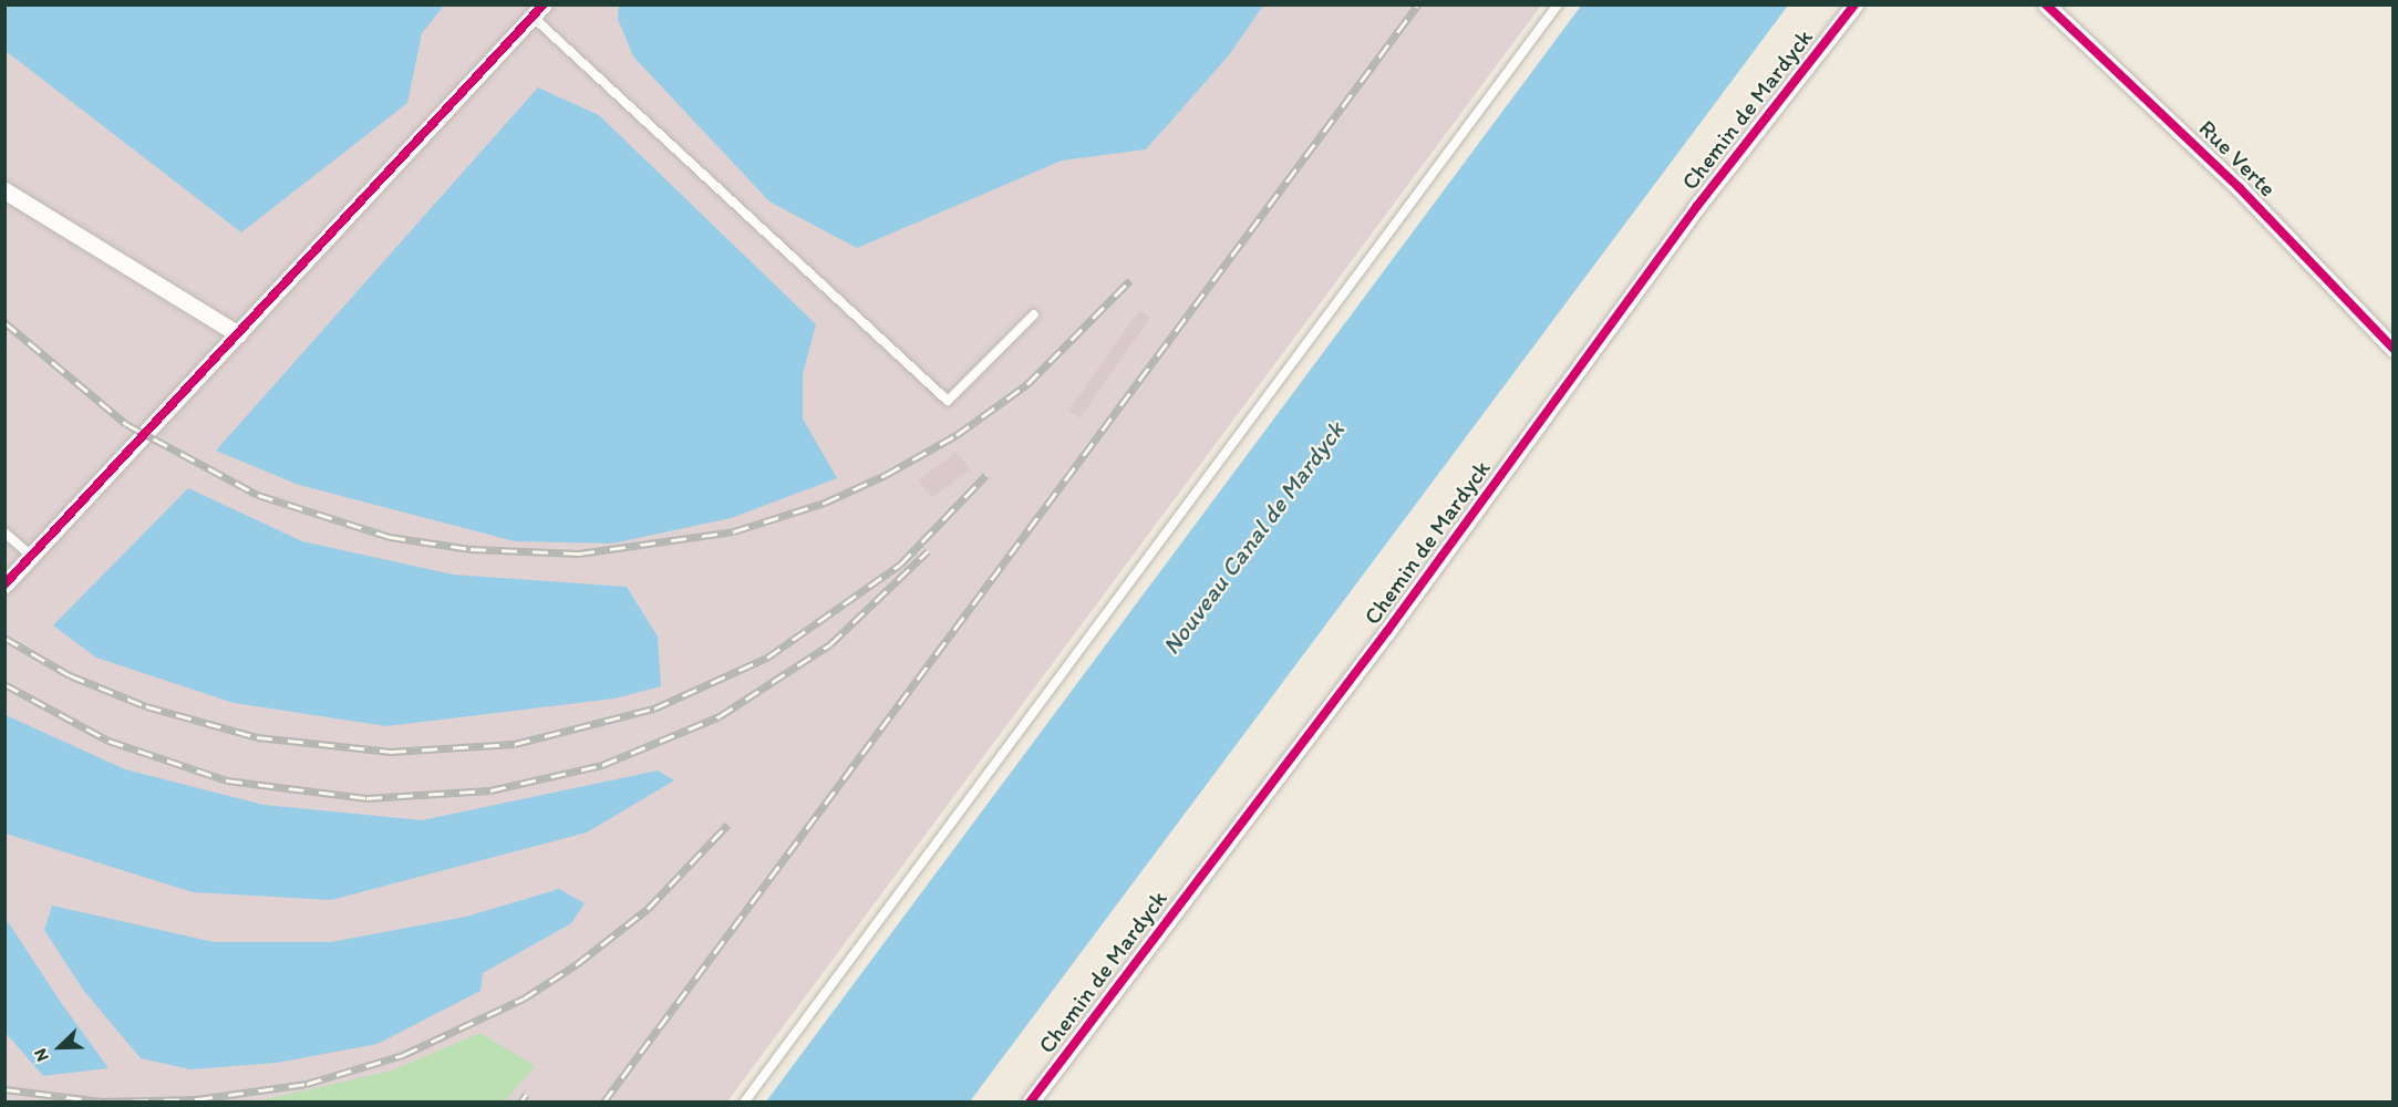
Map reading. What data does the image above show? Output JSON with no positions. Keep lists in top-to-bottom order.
{
  "streets": {
    "street": ["Chemin de Mardyck", "Rue Verte"]
  },
  "water": ["Nouveau Canal de Mardyck"],
  "north": "bottom left"
}
